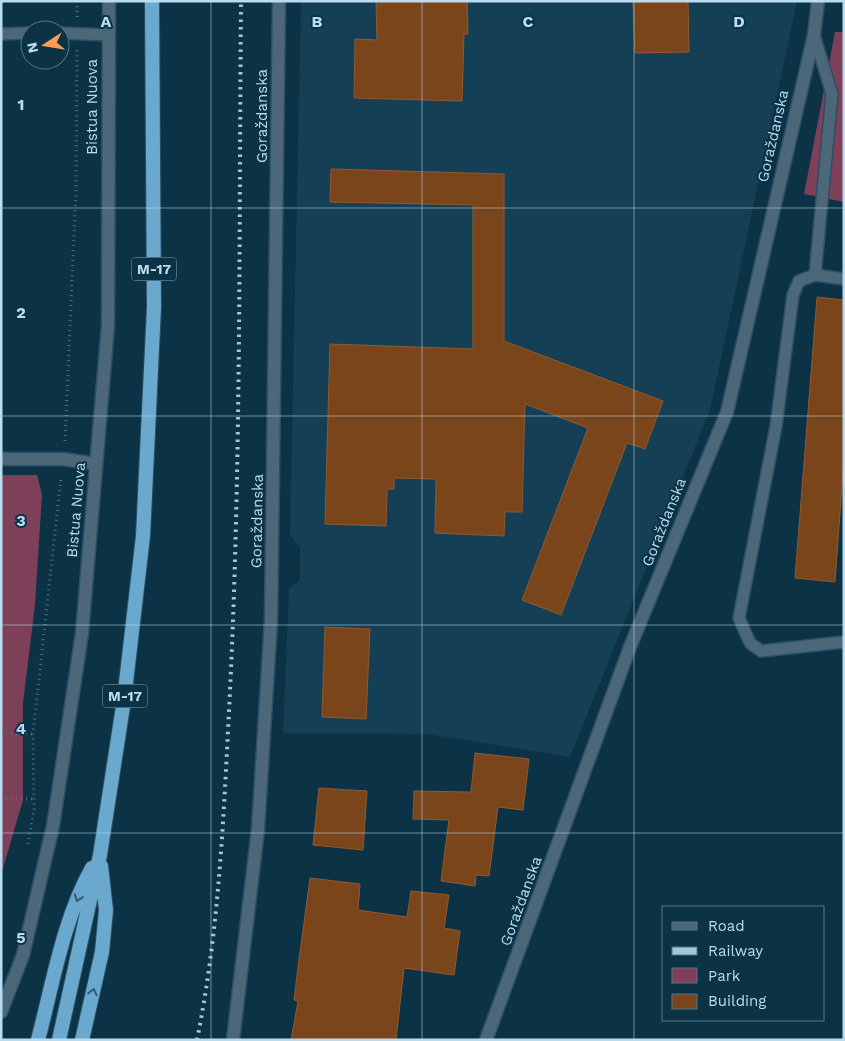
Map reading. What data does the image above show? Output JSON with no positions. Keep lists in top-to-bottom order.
{
  "streets": {
    "highway": ["M-17"],
    "street": ["Bistua Nuova", "Goraždanska"]
  },
  "legend": [
    "Road",
    "Railway",
    "Park",
    "Building"
  ],
  "north": "left",
  "grid": {
    "columns": [
      "A",
      "B",
      "C",
      "D"
    ],
    "rows": [
      "1",
      "2",
      "3",
      "4",
      "5"
    ]
  }
}
